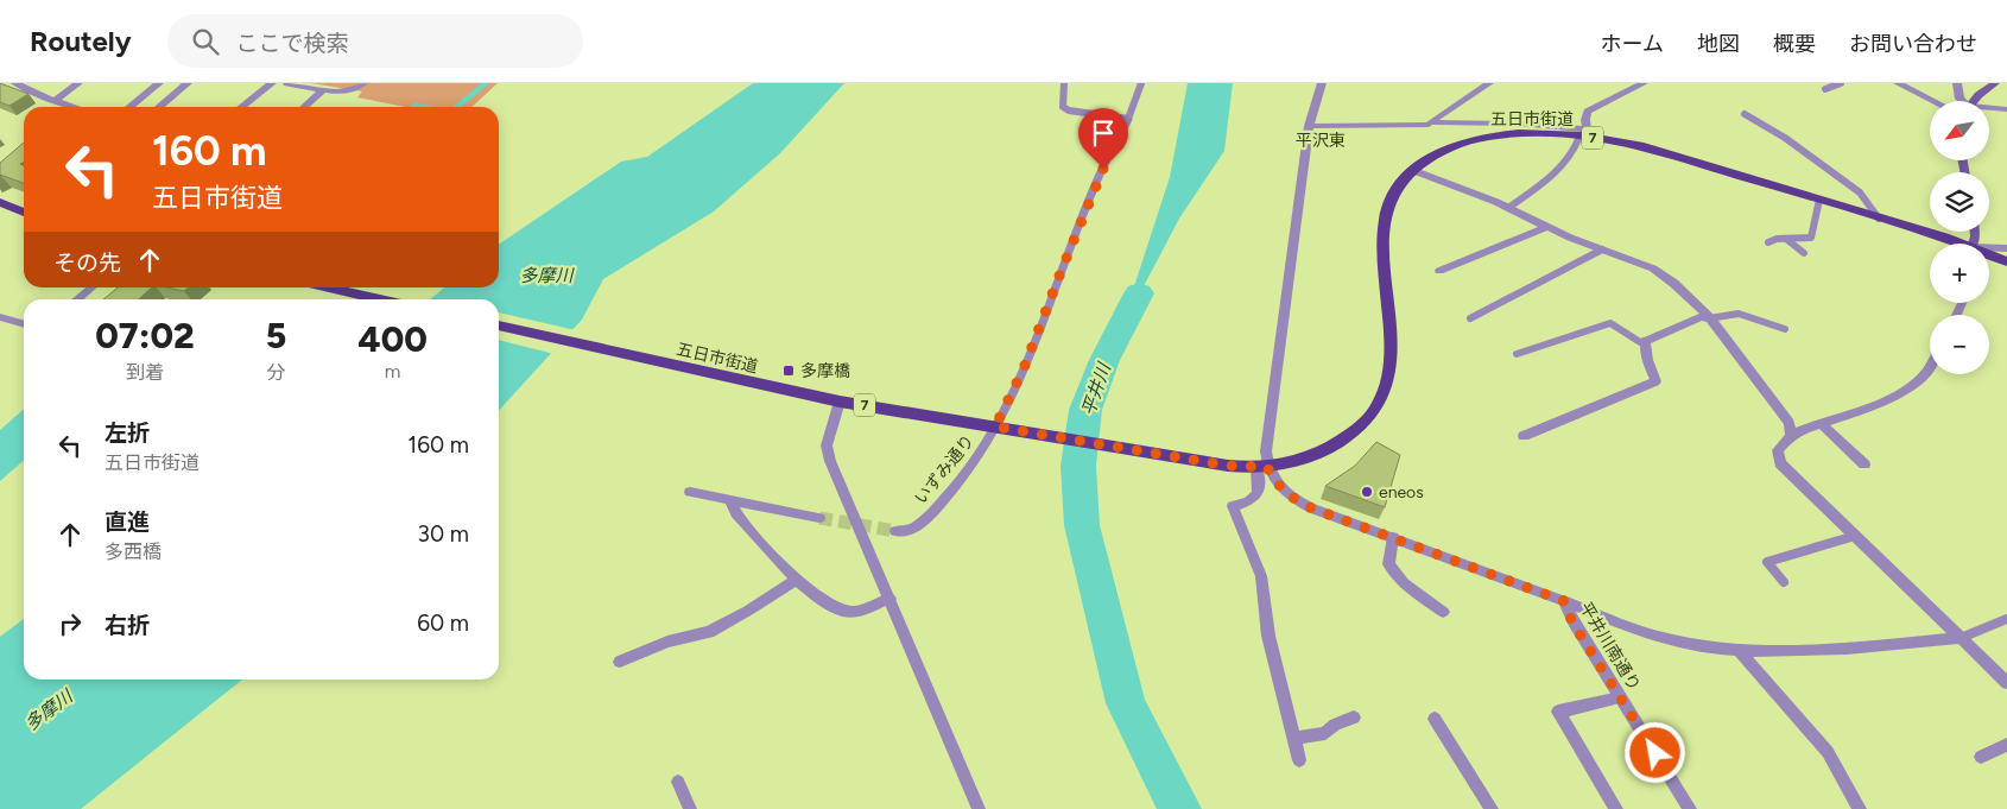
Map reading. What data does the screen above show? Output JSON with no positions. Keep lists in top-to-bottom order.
{
  "streets": {
    "main road": ["五日市街道", "7"],
    "street": ["いずみ通り", "平井川南通り"]
  },
  "crossings": [
    ["五日市街道", "いずみ通り"],
    ["五日市街道", "平井川南通り"]
  ],
  "districts": ["平沢東"],
  "water": ["多摩川", "平井川"],
  "places": {
    "transit": ["多摩橋"],
    "other": ["eneos"]
  },
  "north": "bottom left",
  "page": {
    "header": "Routely",
    "search": "ここで検索",
    "nav": [
      "ホーム",
      "地図",
      "概要",
      "お問い合わせ"
    ],
    "map_buttons": ["+", "−"],
    "turn": ["160 m", "五日市街道"],
    "then": "その先",
    "eta": [
      "07:02",
      "到着",
      "5",
      "分",
      "400",
      "m"
    ],
    "list": [
      {
        "name": "左折",
        "note": "五日市街道",
        "value": "160 m"
      },
      {
        "name": "直進",
        "note": "多西橋",
        "value": "30 m"
      },
      {
        "name": "右折",
        "value": "60 m"
      }
    ]
  }
}
